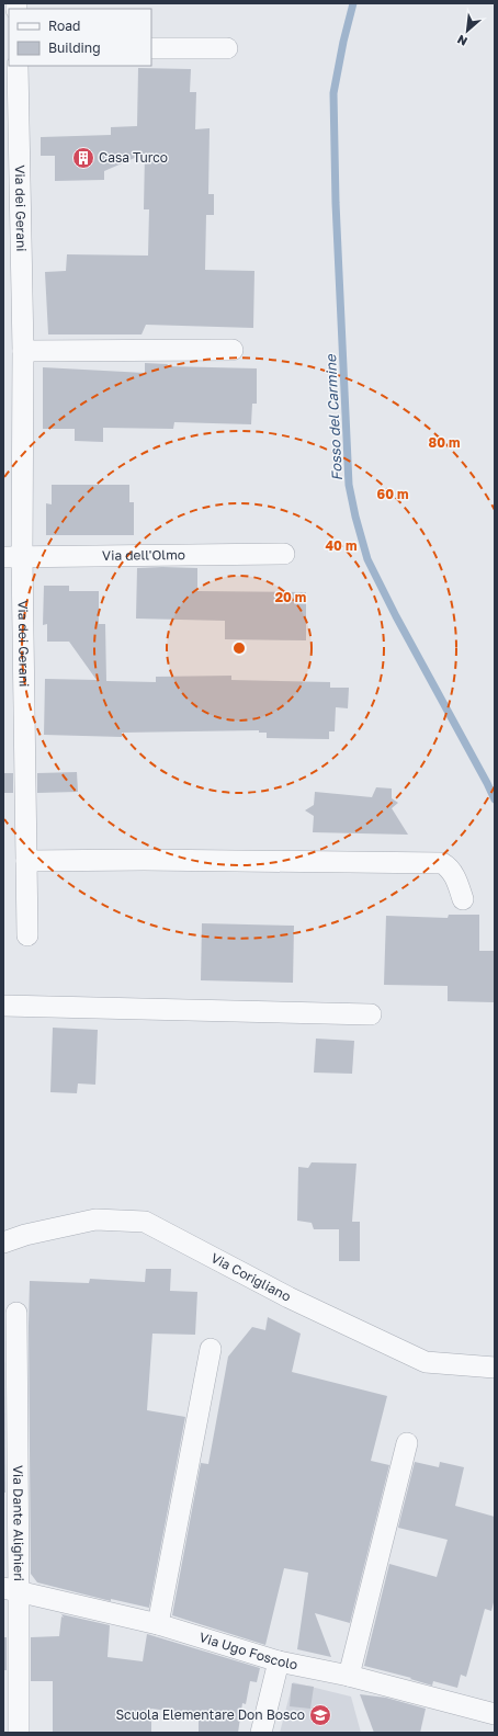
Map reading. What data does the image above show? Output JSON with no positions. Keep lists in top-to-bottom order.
{
  "streets": {
    "street": [
      "Via dei Gerani",
      "Via dell'Olmo",
      "Via Corigliano",
      "Via Dante Alighieri",
      "Via Ugo Foscolo"
    ]
  },
  "crossings": [
    ["Via dei Gerani", "Via dell'Olmo"],
    ["Via Dante Alighieri", "Via Ugo Foscolo"]
  ],
  "water": ["Fosso del Carmine"],
  "places": {
    "building": ["Casa Turco"],
    "school or university": ["Scuola Elementare Don Bosco"]
  },
  "legend": ["Road", "Building"],
  "north": "bottom left",
  "rings": [
    "80 m",
    "60 m",
    "40 m",
    "20 m"
  ]
}
